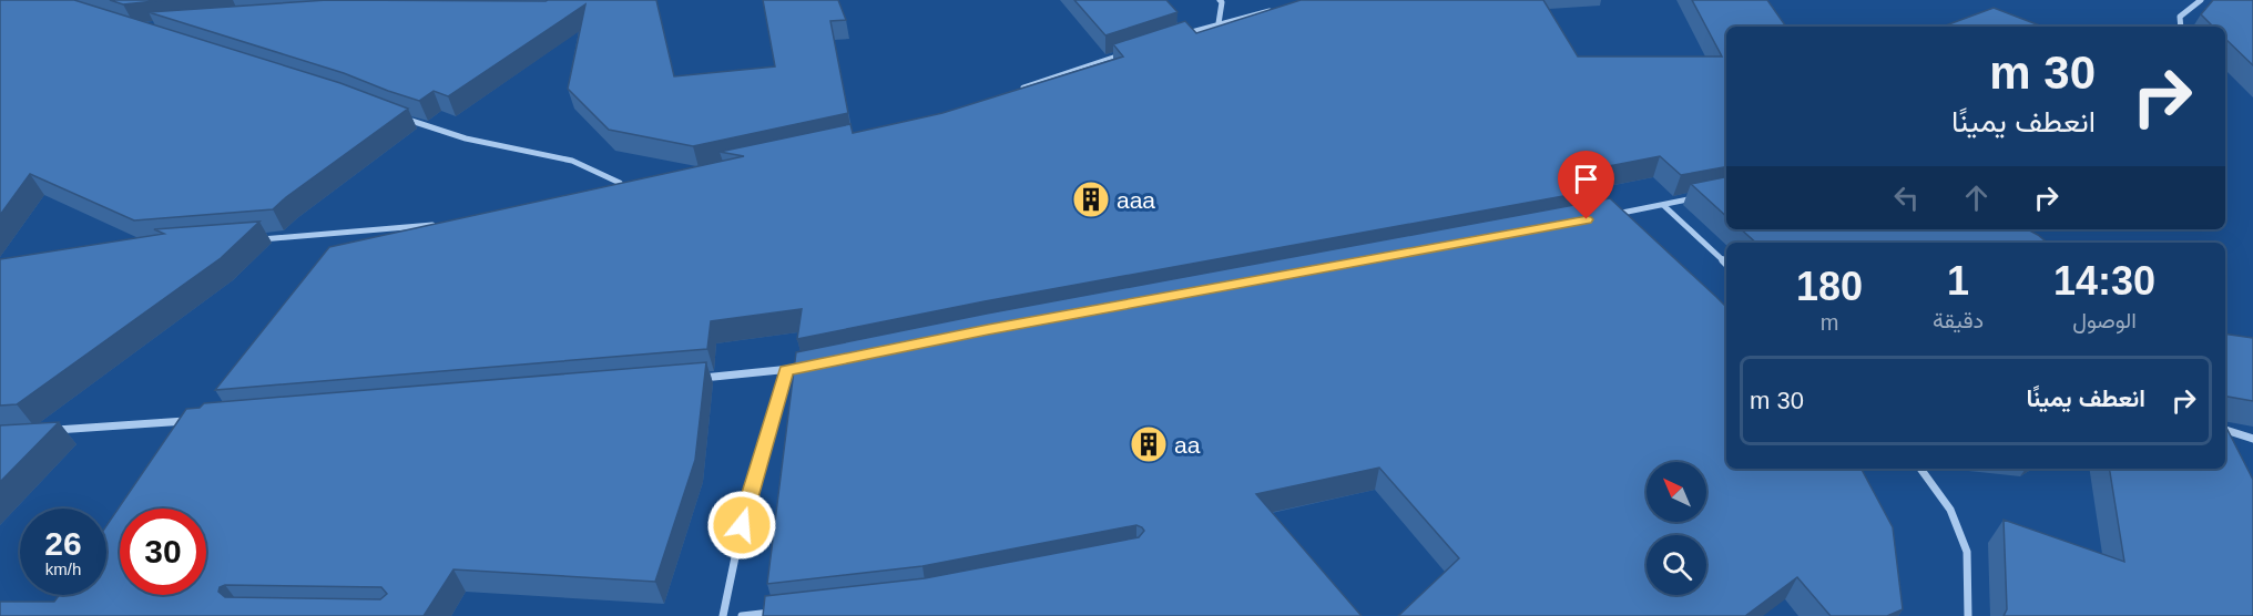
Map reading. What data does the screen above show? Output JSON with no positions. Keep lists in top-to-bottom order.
{
  "places": {
    "building": ["aaa", "aa"]
  },
  "north": "top left",
  "page": {
    "turn": ["30 m", "انعطف يمينًا"],
    "eta": [
      "14:30",
      "الوصول",
      "1",
      "دقيقة",
      "180",
      "m"
    ],
    "list": [
      {
        "name": "انعطف يمينًا",
        "value": "30 m"
      }
    ],
    "speed": "26 km/h",
    "limit": "30"
  }
}
